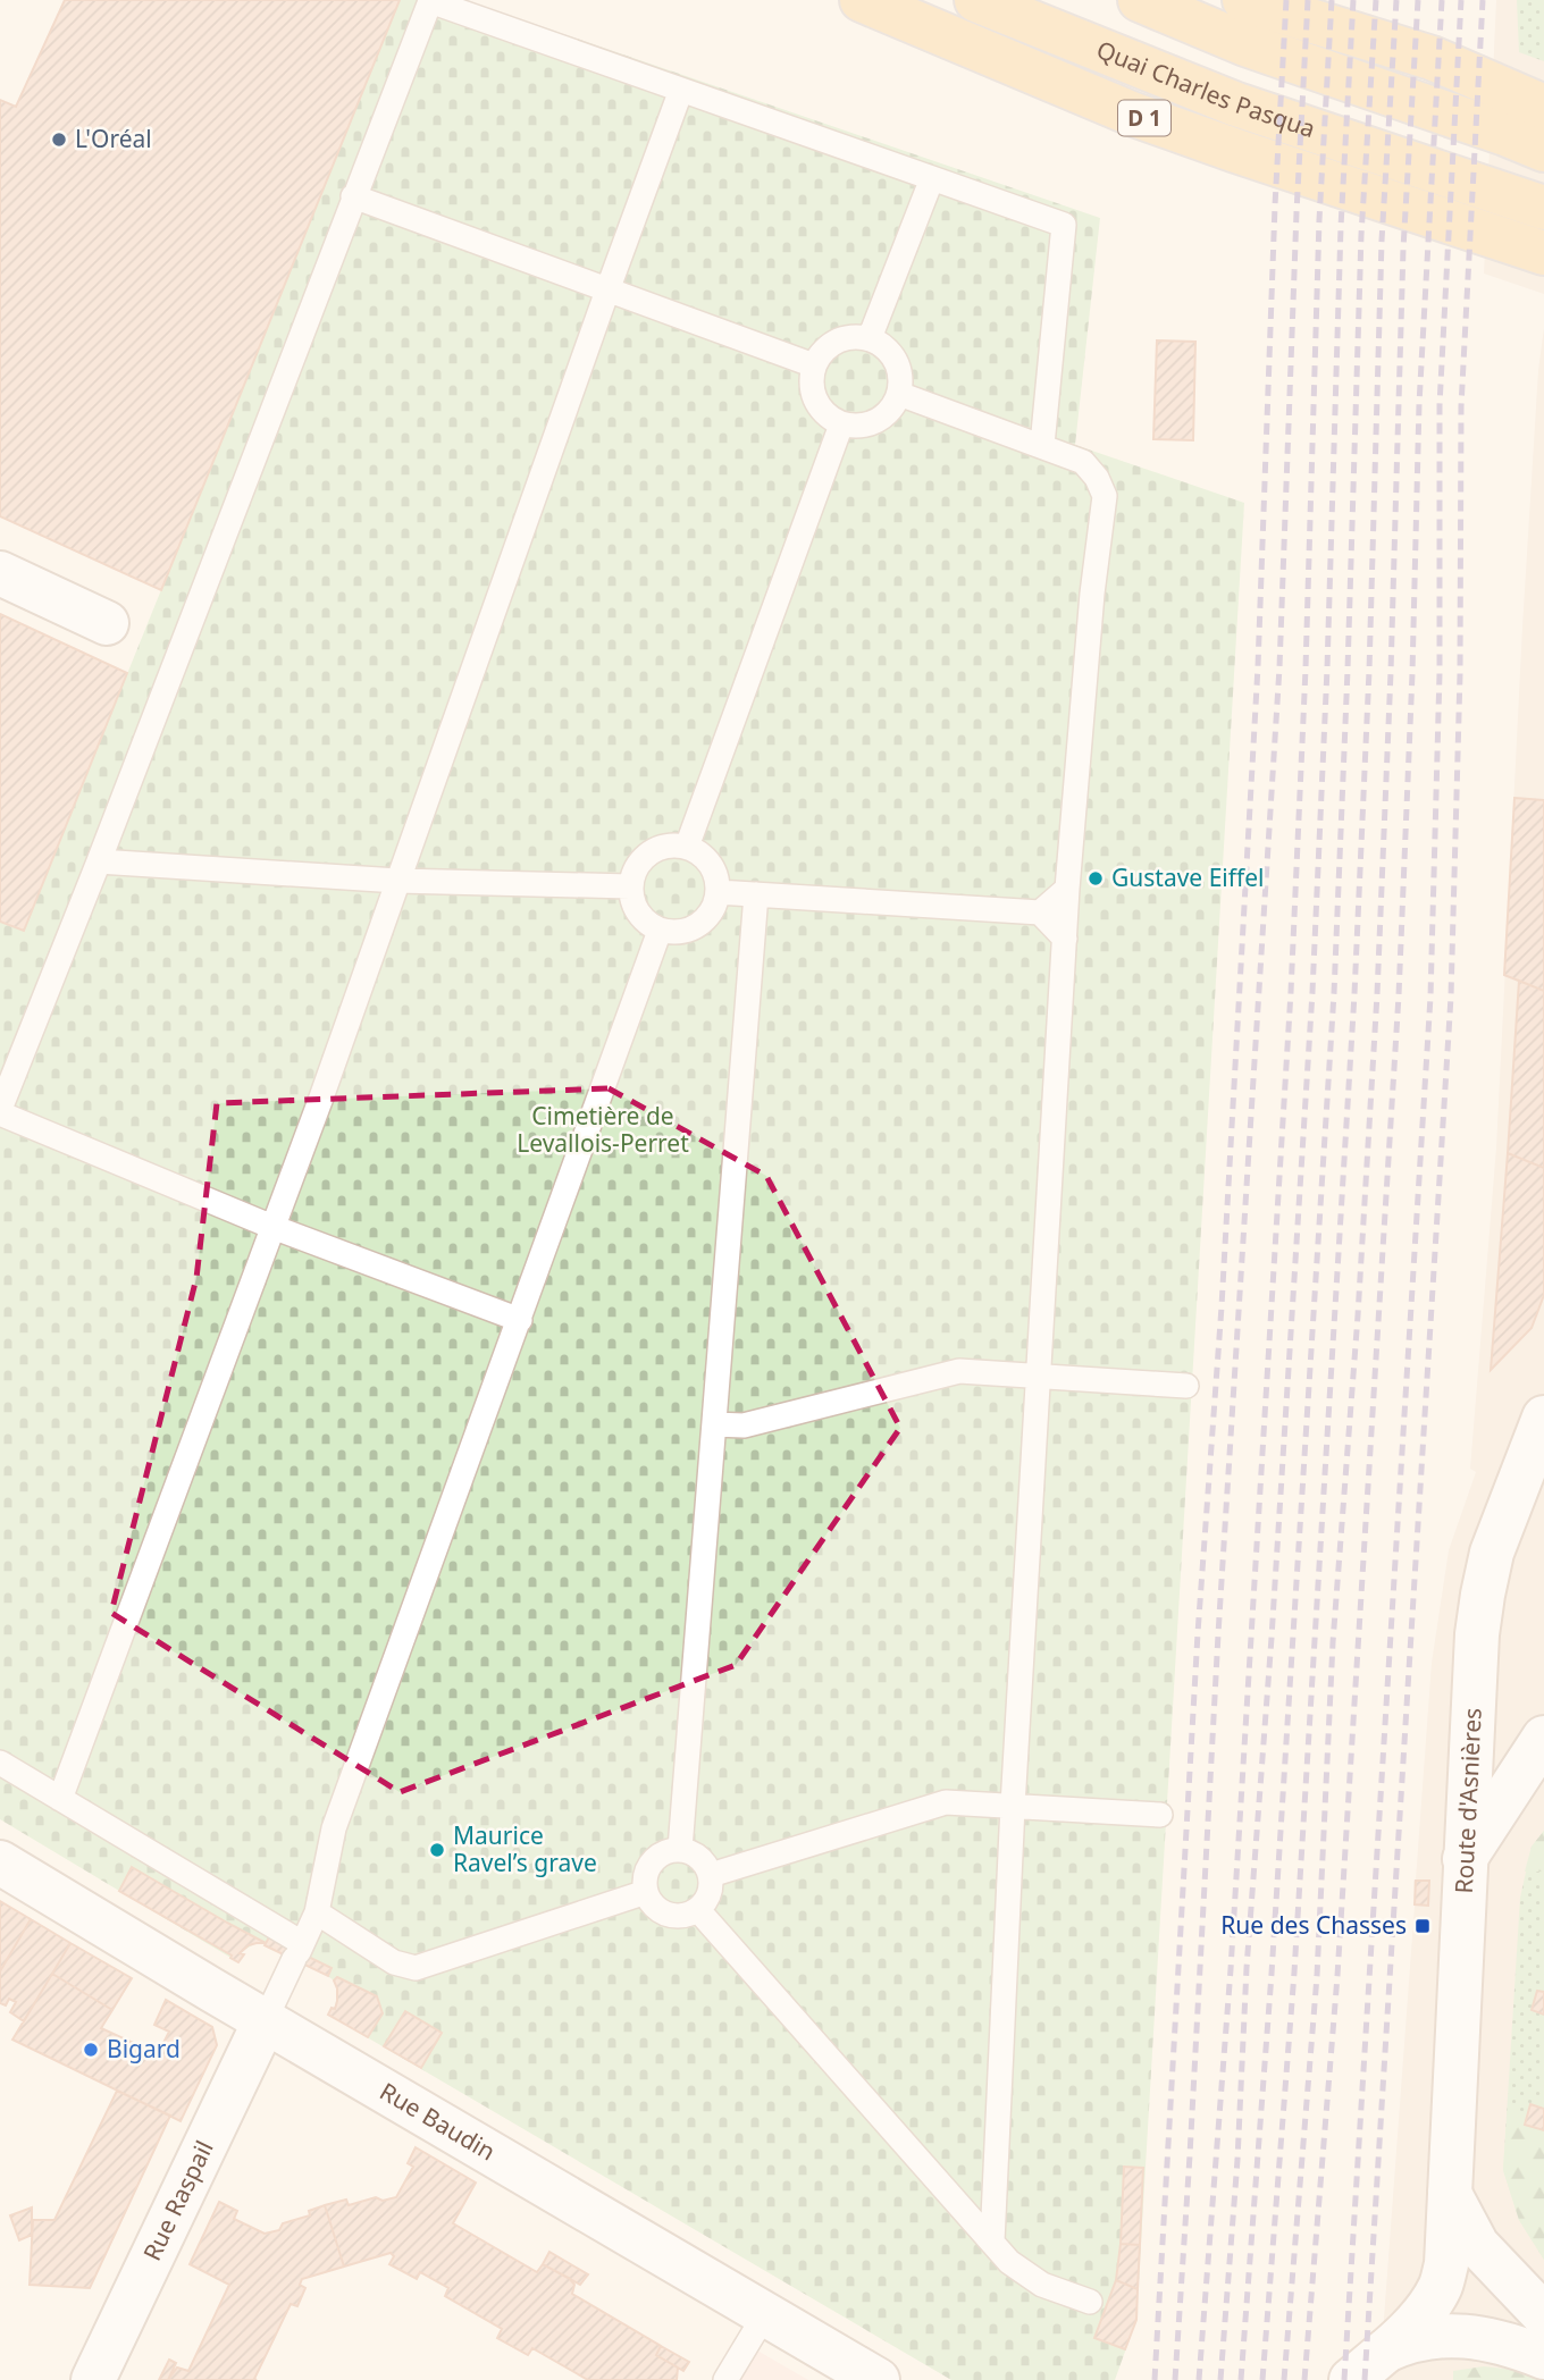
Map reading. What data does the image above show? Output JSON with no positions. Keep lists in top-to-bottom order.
{
  "streets": {
    "main road": ["Quai Charles Pasqua", "D 1"],
    "street": ["Route d'Asnières", "Rue Baudin", "Rue Raspail"]
  },
  "crossings": [
    ["Rue Baudin", "Rue Raspail"]
  ],
  "parks": ["Cimetière de Levallois-Perret"],
  "places": {
    "other": [
      "L'Oréal",
      "Gustave Eiffel",
      "Maurice Ravel’s grave",
      "Bigard"
    ],
    "transit": ["Rue des Chasses"]
  }
}
